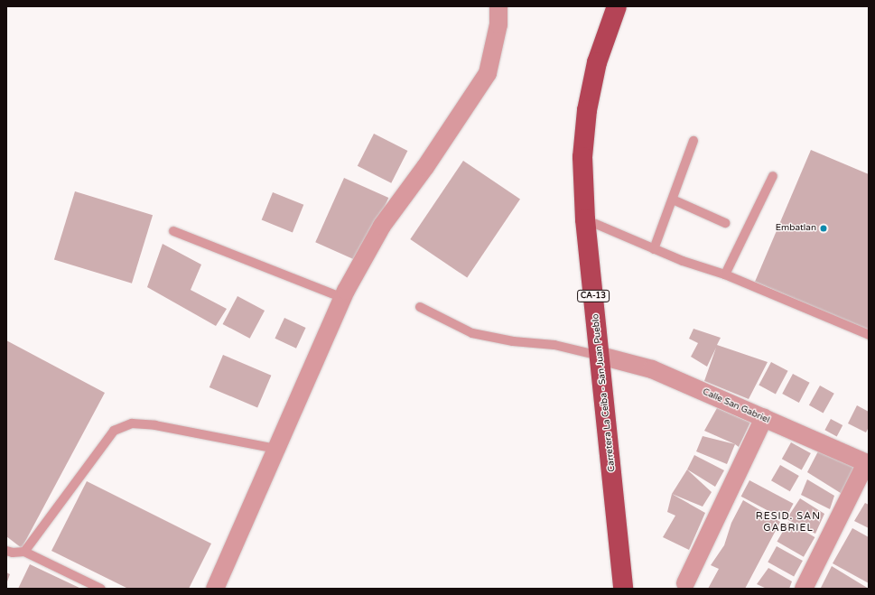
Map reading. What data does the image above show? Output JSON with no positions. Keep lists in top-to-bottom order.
{
  "streets": {
    "main road": ["CA-13", "Carretera La Ceiba - San Juan Pueblo"],
    "street": ["Calle San Gabriel"]
  },
  "crossings": [
    ["Carretera La Ceiba - San Juan Pueblo", "Calle San Gabriel"]
  ],
  "districts": ["RESID. SAN GABRIEL"],
  "places": ["Embatlan"]
}
